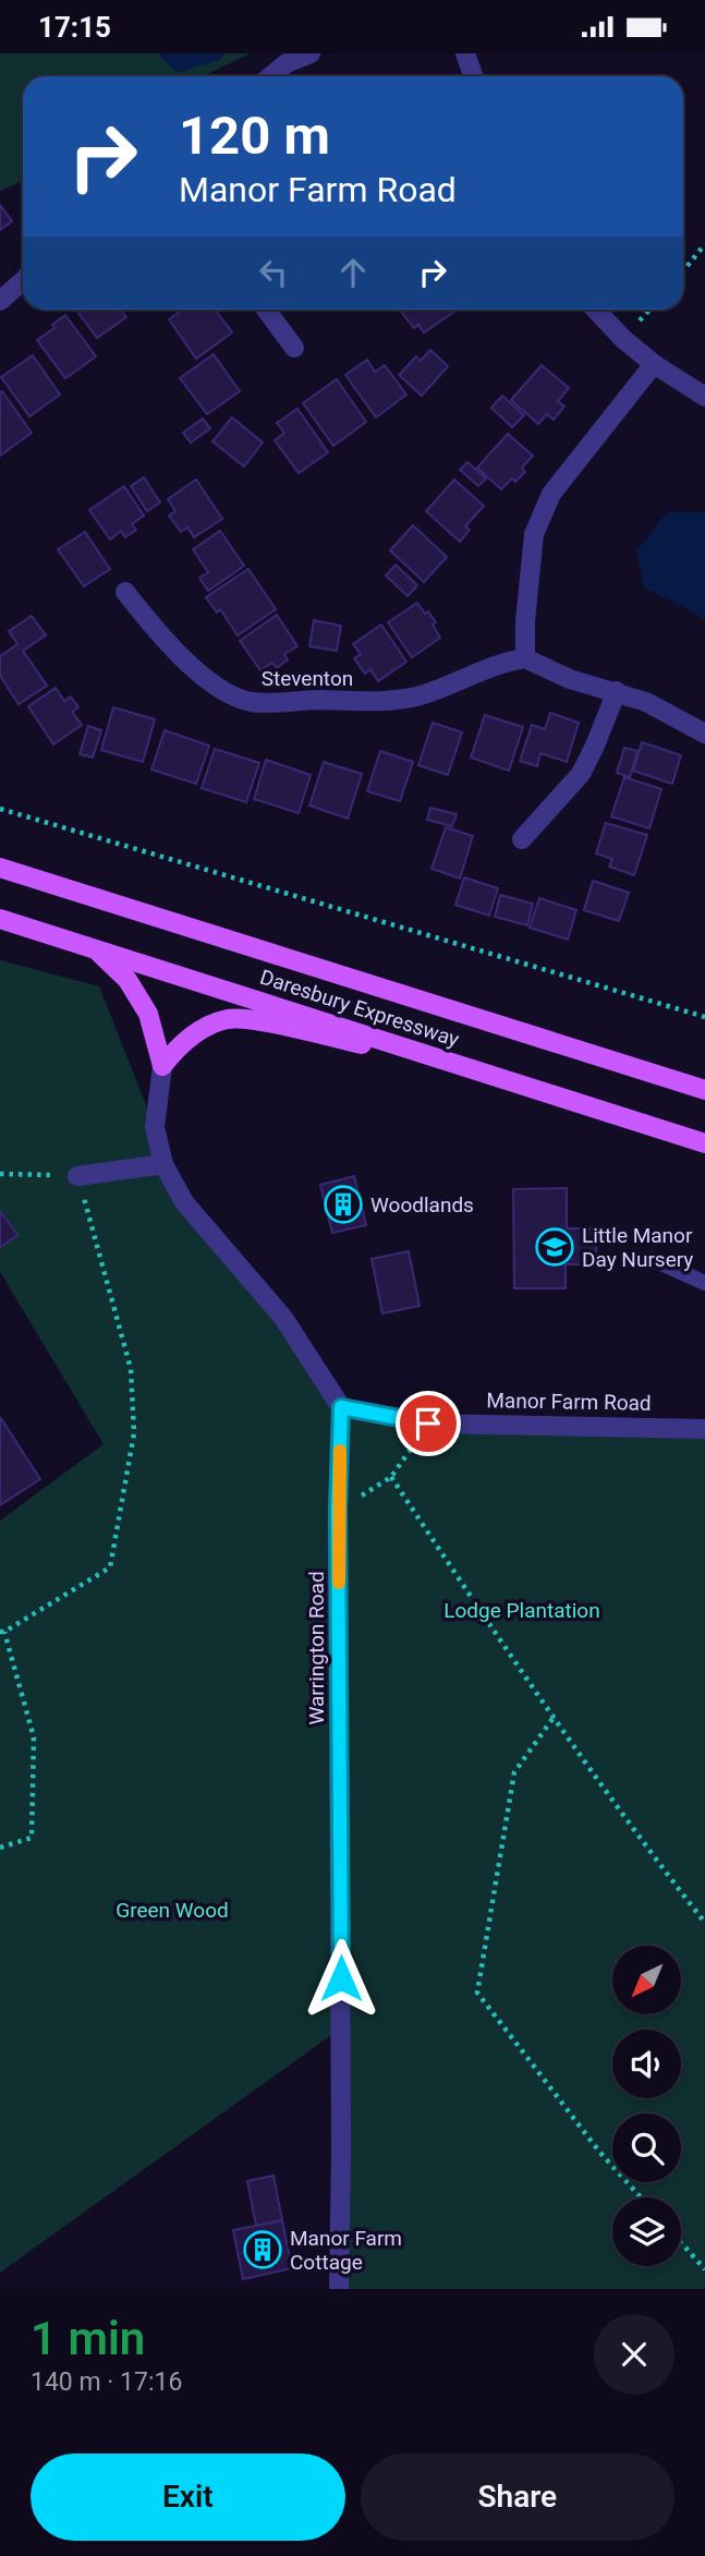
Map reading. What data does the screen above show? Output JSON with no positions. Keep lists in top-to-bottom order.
{
  "streets": {
    "main road": ["Daresbury Expressway"],
    "street": ["Steventon", "Manor Farm Road", "Warrington Road"]
  },
  "crossings": [
    ["Manor Farm Road", "Warrington Road"]
  ],
  "parks": ["Lodge Plantation", "Green Wood"],
  "places": {
    "building": ["Woodlands", "Manor Farm Cottage"],
    "school or university": ["Little Manor Day Nursery"]
  },
  "north": "bottom left",
  "page": {
    "status": "17:15",
    "turn": ["120 m", "Manor Farm Road"],
    "heading": ["1 min", "140 m · 17:16"],
    "buttons": ["Exit", "Share"]
  }
}
